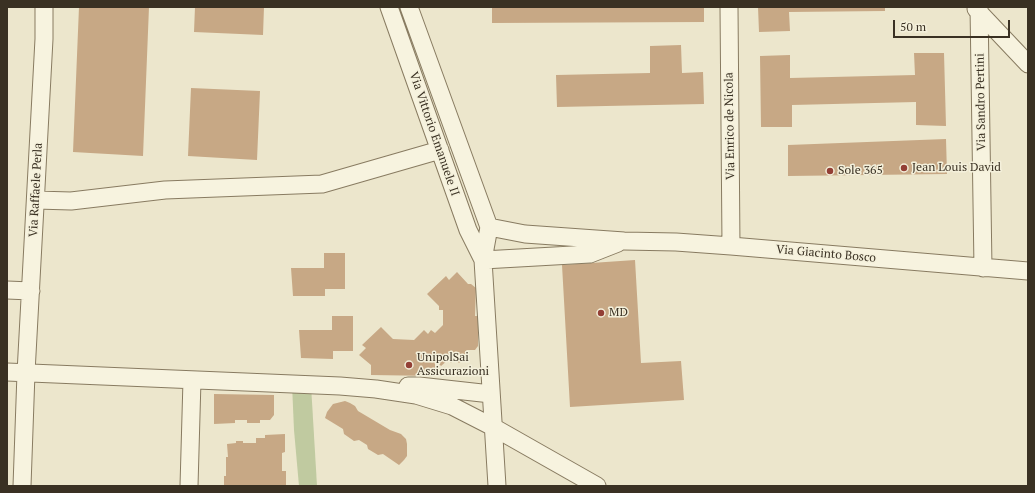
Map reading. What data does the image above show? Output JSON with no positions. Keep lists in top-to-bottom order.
{
  "streets": {
    "street": [
      "Via Sandro Pertini",
      "Via Enrico de Nicola",
      "Via Vittorio Emanuele II",
      "Via Raffaele Perla",
      "Via Giacinto Bosco"
    ]
  },
  "crossings": [
    ["Via Sandro Pertini", "Via Giacinto Bosco"],
    ["Via Enrico de Nicola", "Via Giacinto Bosco"],
    ["Via Vittorio Emanuele II", "Via Giacinto Bosco"]
  ],
  "places": [
    "Jean Louis David",
    "Sole 365",
    "MD",
    "UnipolSai Assicurazioni"
  ],
  "scale_bar": "50 m"
}
